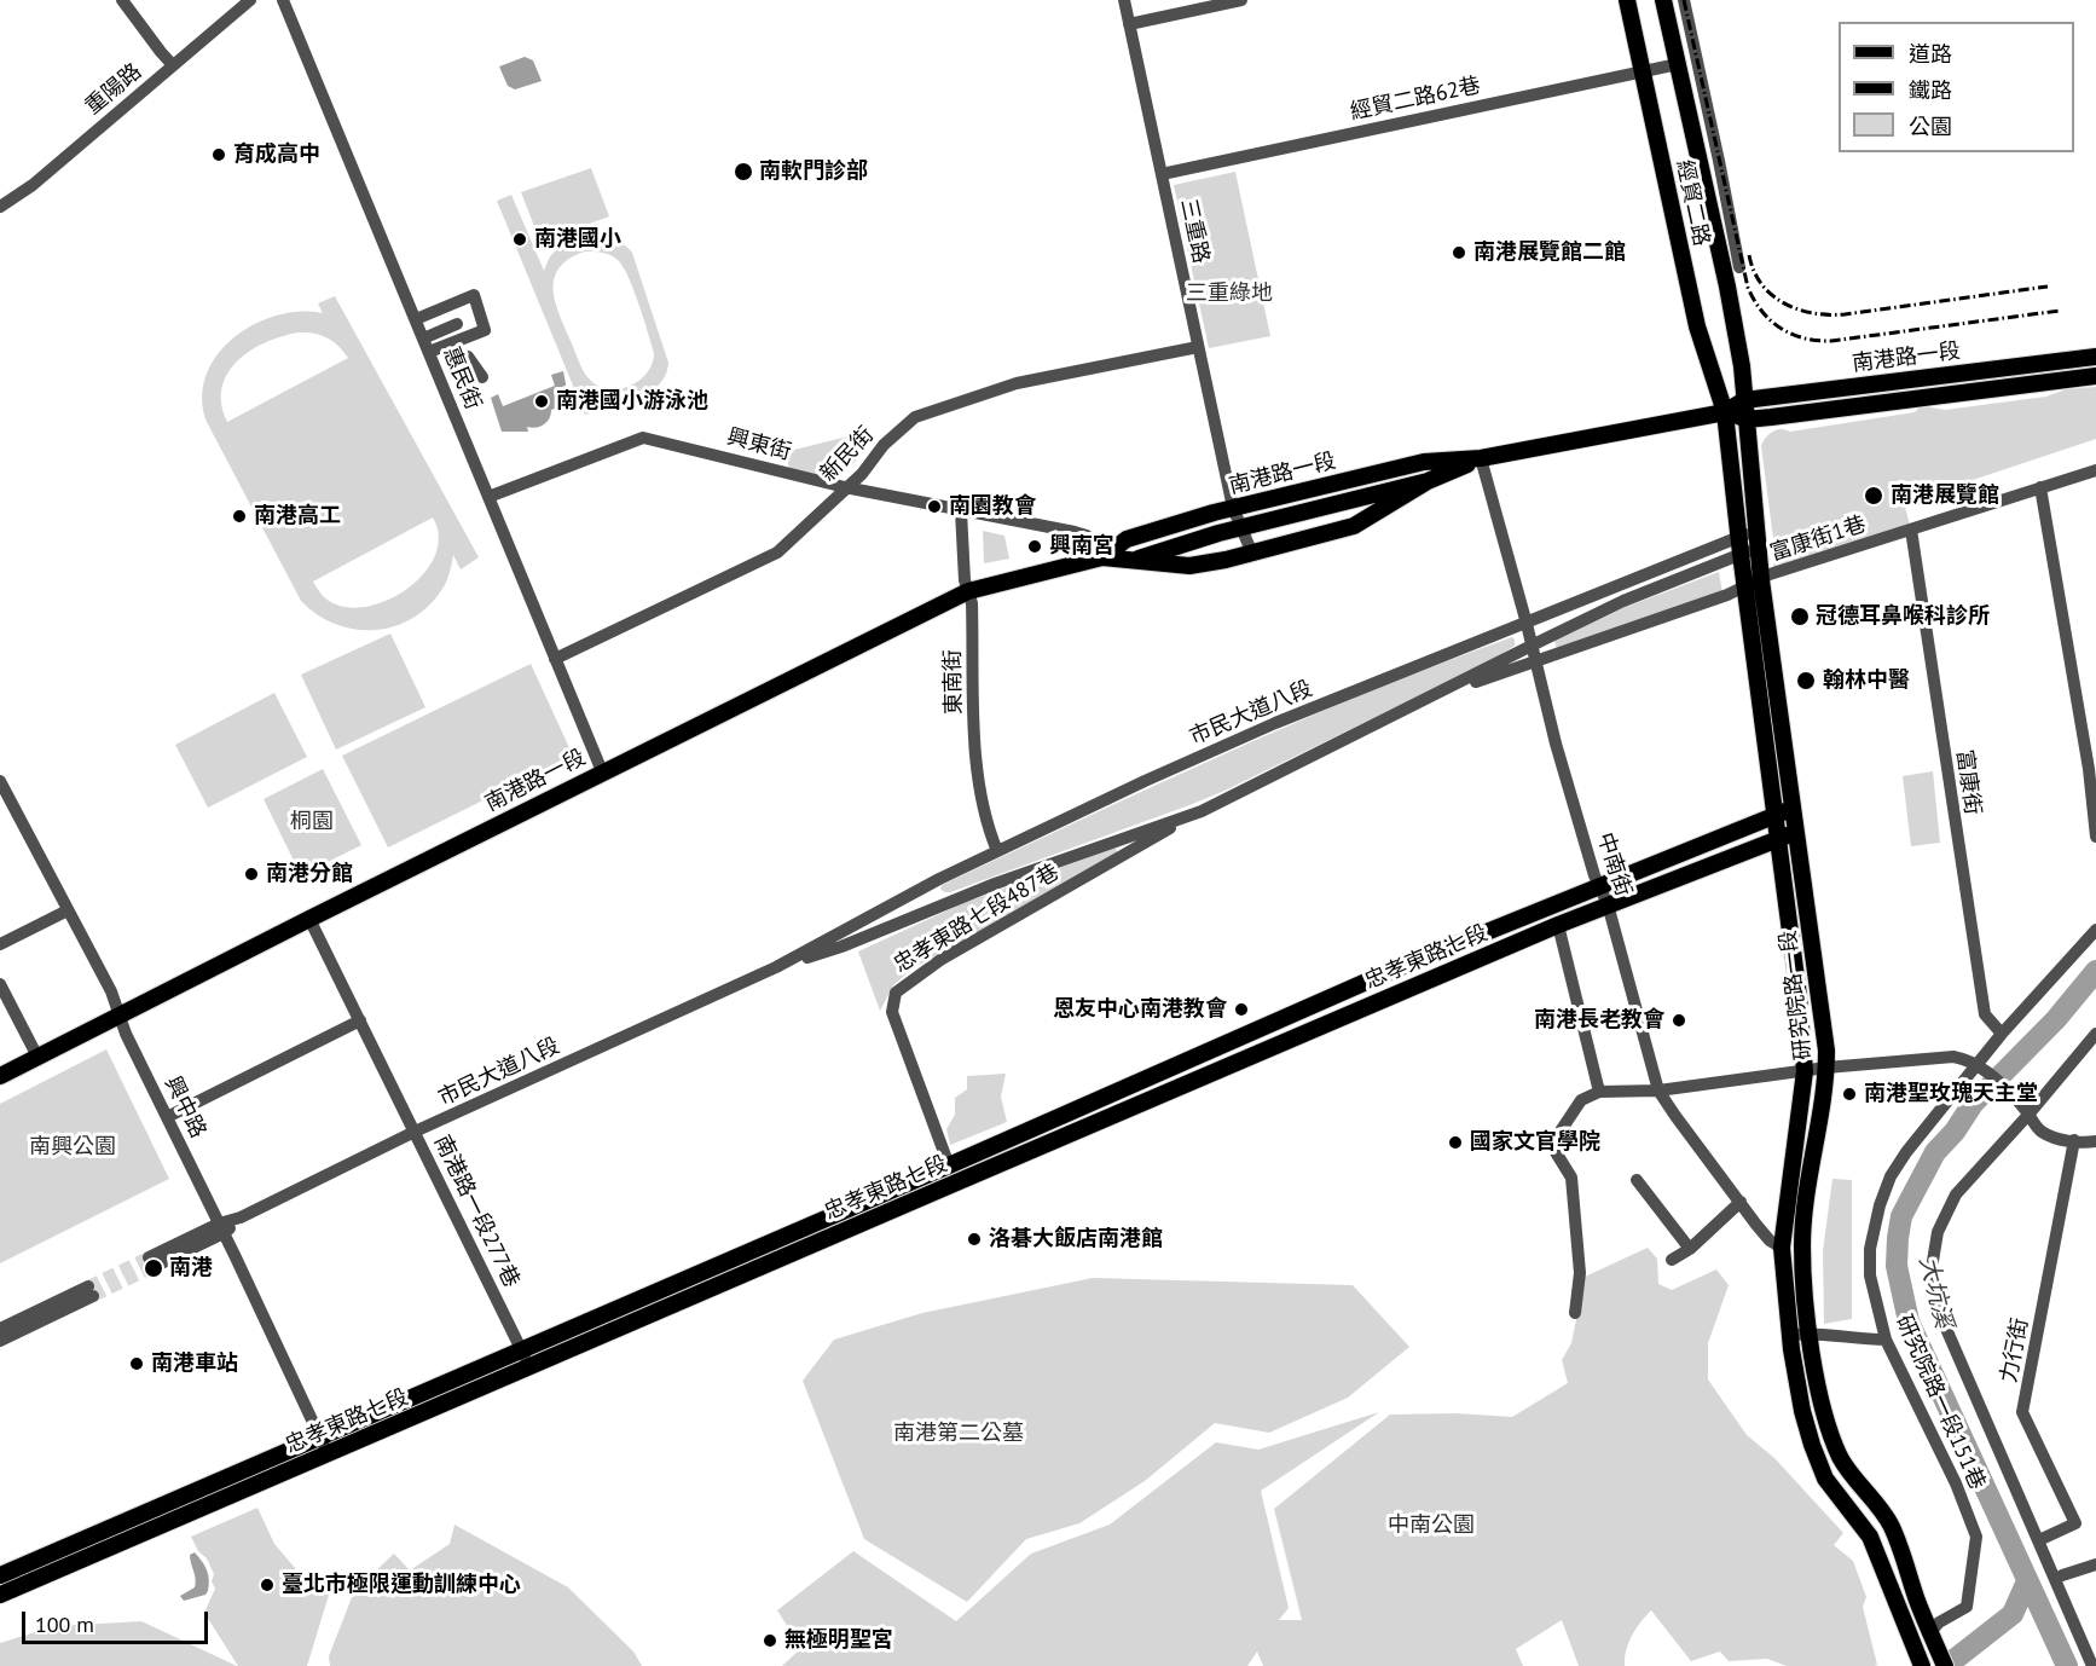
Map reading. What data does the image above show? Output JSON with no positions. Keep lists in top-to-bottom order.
{
  "streets": {
    "main road": [
      "經貿二路",
      "南港路一段",
      "忠孝東路七段",
      "研究院路一段"
    ],
    "street": [
      "重陽路",
      "經貿二路62巷",
      "三重路",
      "惠民街",
      "興東街",
      "新民街",
      "富康街1巷",
      "東南街",
      "市民大道八段",
      "富康街",
      "中南街",
      "忠孝東路七段487巷",
      "興中路",
      "南港路一段277巷",
      "力行街",
      "研究院路一段151巷"
    ]
  },
  "crossings": [
    ["經貿二路62巷", "經貿二路"],
    ["經貿二路62巷", "三重路"],
    ["經貿二路", "南港路一段"],
    ["經貿二路", "研究院路一段"],
    ["三重路", "南港路一段"],
    ["三重路", "新民街"],
    ["南港路一段", "惠民街"],
    ["南港路一段", "興東街"],
    ["南港路一段", "東南街"],
    ["南港路一段", "中南街"],
    ["南港路一段", "研究院路一段"],
    ["南港路一段", "興中路"],
    ["南港路一段", "南港路一段277巷"],
    ["惠民街", "興東街"],
    ["惠民街", "新民街"],
    ["興東街", "新民街"],
    ["興東街", "東南街"],
    ["富康街1巷", "市民大道八段"],
    ["富康街1巷", "富康街"],
    ["富康街1巷", "中南街"],
    ["富康街1巷", "研究院路一段"],
    ["東南街", "市民大道八段"],
    ["市民大道八段", "中南街"],
    ["市民大道八段", "忠孝東路七段487巷"],
    ["市民大道八段", "研究院路一段"],
    ["市民大道八段", "興中路"],
    ["市民大道八段", "南港路一段277巷"],
    ["富康街", "研究院路一段151巷"],
    ["中南街", "忠孝東路七段"],
    ["中南街", "研究院路一段"],
    ["忠孝東路七段487巷", "忠孝東路七段"],
    ["忠孝東路七段", "研究院路一段"],
    ["忠孝東路七段", "興中路"],
    ["忠孝東路七段", "南港路一段277巷"],
    ["研究院路一段", "研究院路一段151巷"]
  ],
  "water": ["大坑溪"],
  "parks": [
    "三重綠地",
    "桐園",
    "南興公園",
    "南港第二公墓",
    "中南公園"
  ],
  "places": [
    "育成高中",
    "南軟門診部",
    "南港國小",
    "南港展覽館二館",
    "南港國小游泳池",
    "南港展覽館",
    "南園教會",
    "南港高工",
    "興南宮",
    "冠德耳鼻喉科診所",
    "翰林中醫",
    "南港分館",
    "恩友中心南港教會",
    "南港長老教會",
    "南港聖玫瑰天主堂",
    "國家文官學院",
    "洛碁大飯店南港館",
    "南港",
    "南港車站",
    "臺北市極限運動訓練中心",
    "無極明聖宮"
  ],
  "legend": ["道路", "鐵路", "公園"],
  "scale_bar": "100 m"
}
